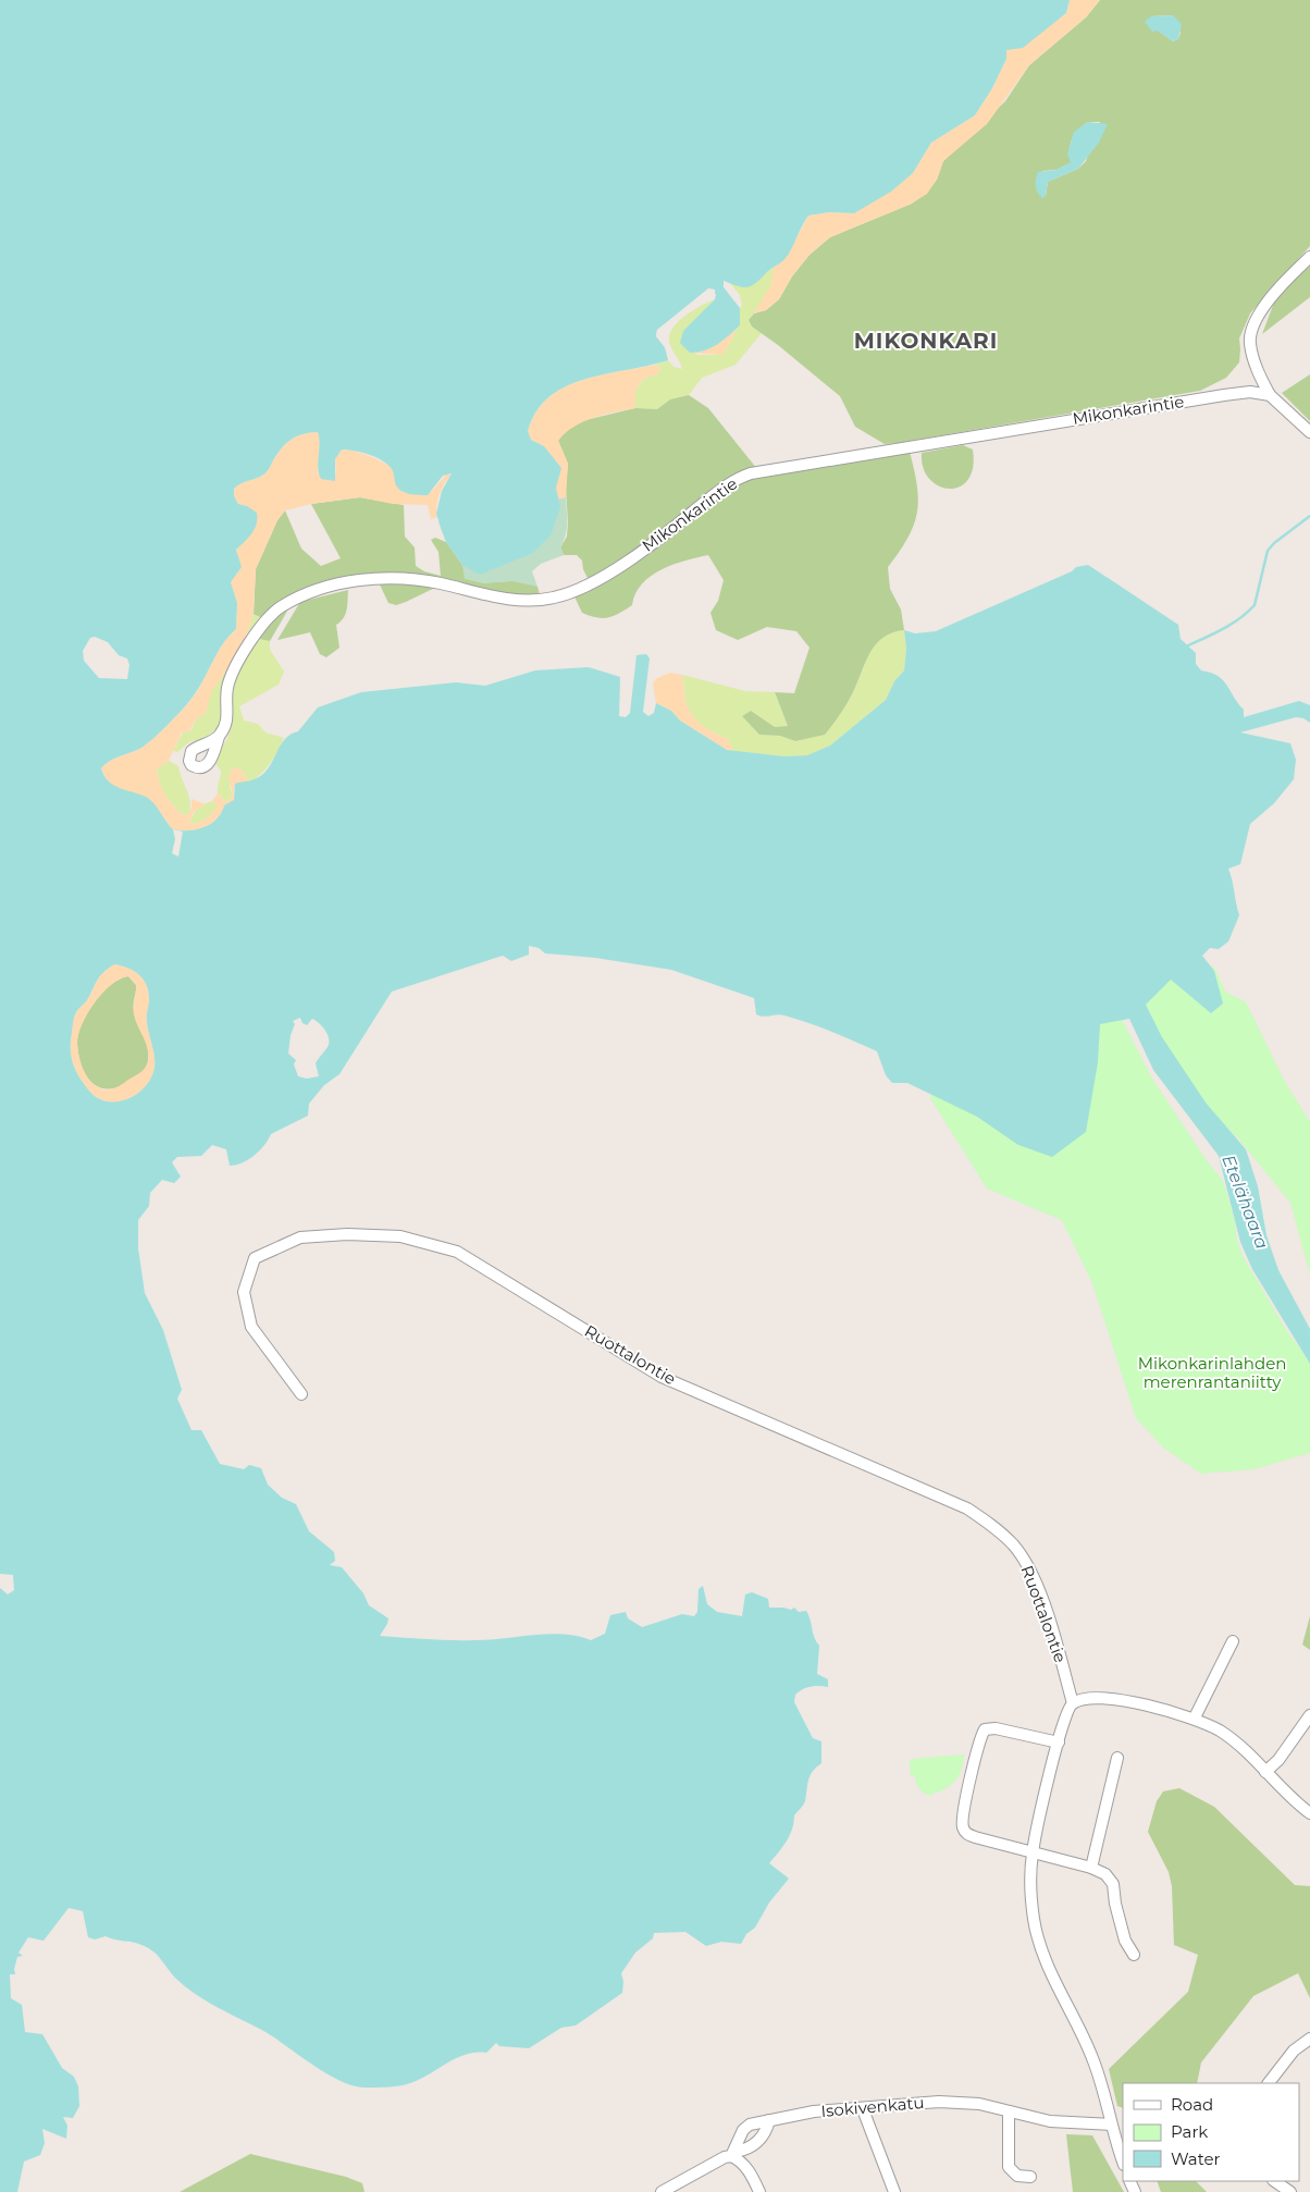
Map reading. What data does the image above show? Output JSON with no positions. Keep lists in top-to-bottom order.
{
  "streets": {
    "street": ["Mikonkarintie", "Ruottalontie", "Isokivenkatu"]
  },
  "districts": ["MIKONKARI"],
  "water": ["Etelähaara"],
  "parks": ["Mikonkarinlahden merenrantaniitty"],
  "legend": ["Road", "Park", "Water"]
}
